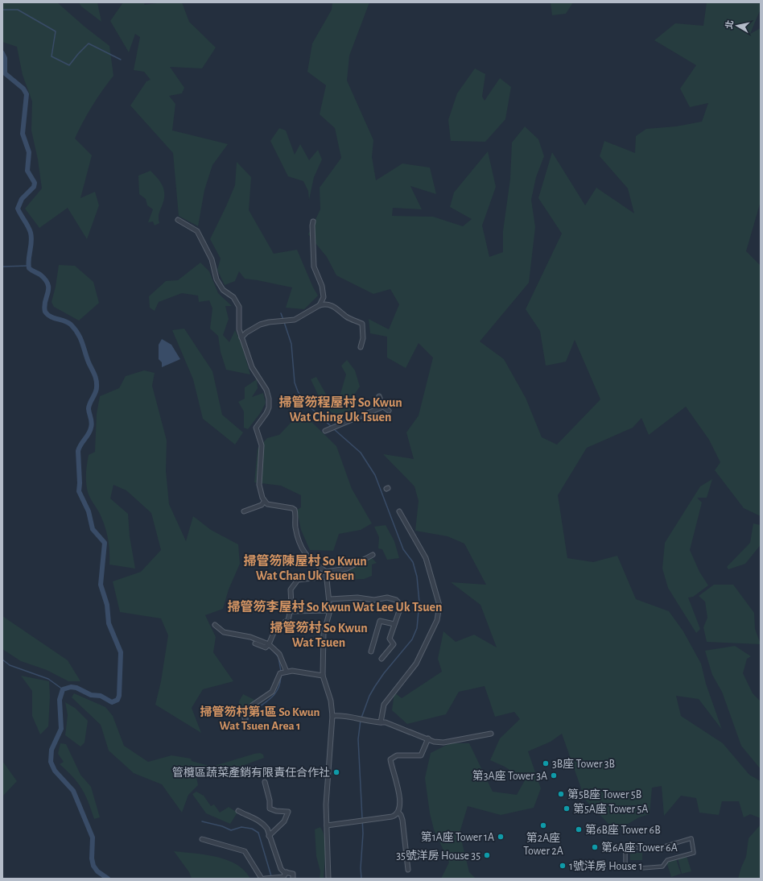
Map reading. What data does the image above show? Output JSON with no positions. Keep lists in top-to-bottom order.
{
  "districts": [
    "掃管笏程屋村 So Kwun Wat Ching Uk Tsuen",
    "掃管笏陳屋村 So Kwun Wat Chan Uk Tsuen",
    "掃管笏李屋村 So Kwun Wat Lee Uk Tsuen",
    "掃管笏村 So Kwun Wat Tsuen",
    "掃管笏村第1區 So Kwun Wat Tsuen Area 1"
  ],
  "places": [
    "3B座 Tower 3B",
    "管欖區蔬菜產銷有限責任合作社",
    "第3A座 Tower 3A",
    "第5B座 Tower 5B",
    "第5A座 Tower 5A",
    "第2A座 Tower 2A",
    "第6B座 Tower 6B",
    "第1A座 Tower 1A",
    "第6A座 Tower 6A",
    "35號洋房 House 35",
    "1號洋房 House 1"
  ],
  "north": "left"
}
